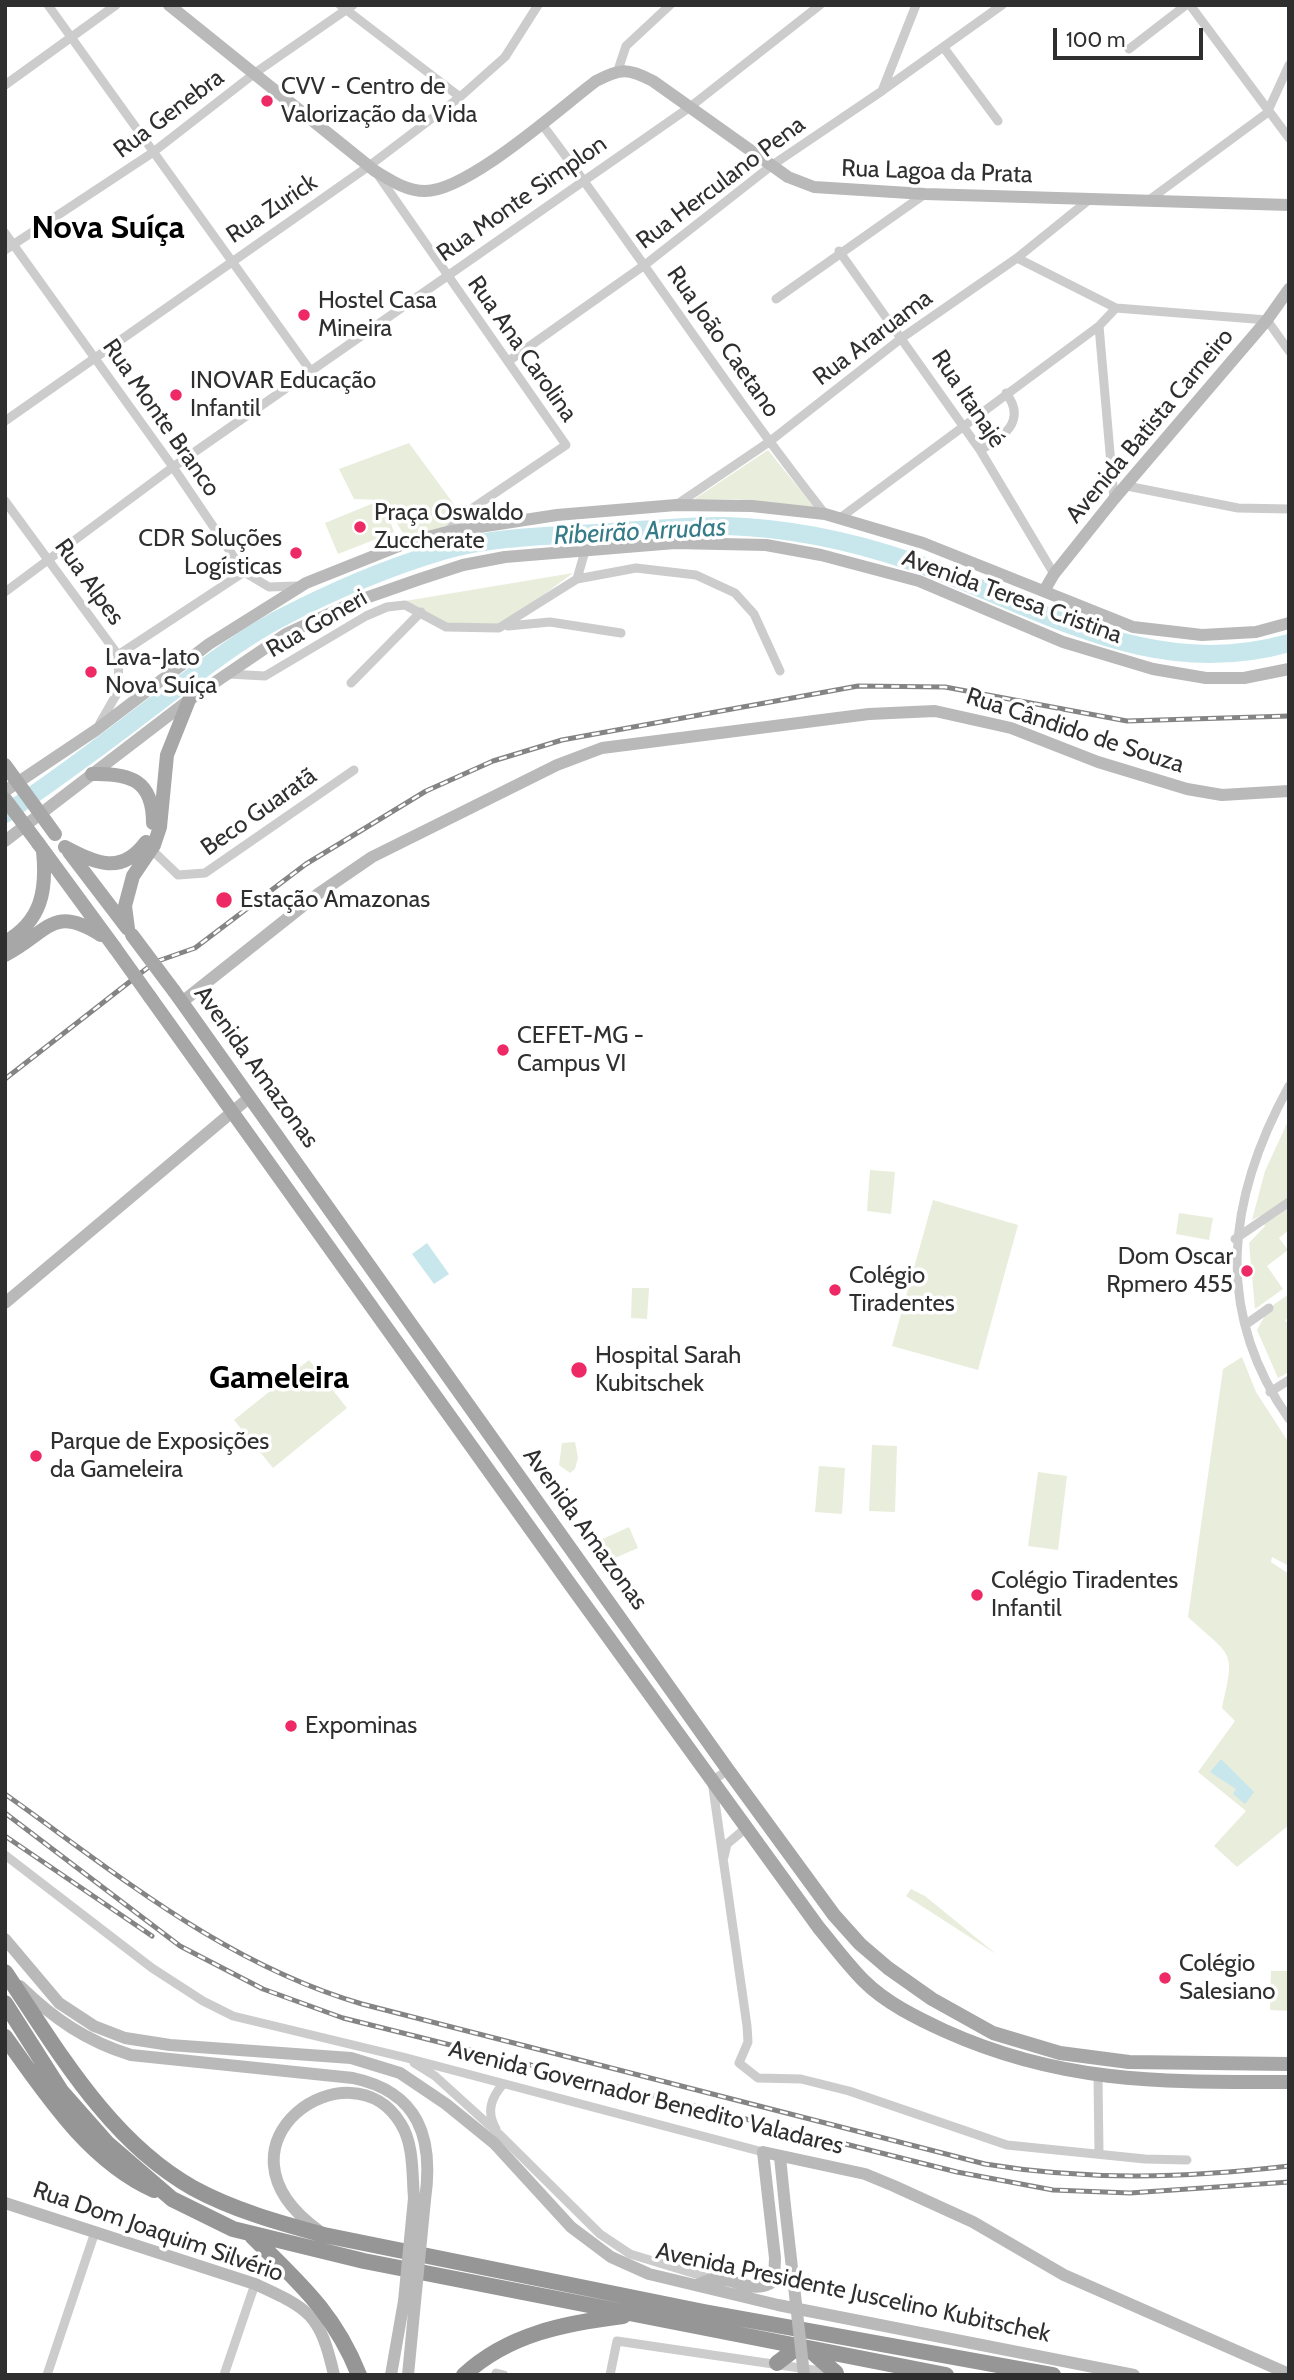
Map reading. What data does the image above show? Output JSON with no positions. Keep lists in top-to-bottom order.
{
  "streets": {
    "highway": ["Avenida Presidente Juscelino Kubitschek"],
    "main road": [
      "Rua Lagoa da Prata",
      "Avenida Batista Carneiro",
      "Avenida Teresa Cristina",
      "Rua Cândido de Souza",
      "Avenida Amazonas",
      "Avenida Governador Benedito Valadares",
      "Rua Dom Joaquim Silvério"
    ],
    "street": [
      "Rua Genebra",
      "Rua Herculano Pena",
      "Rua Monte Simplon",
      "Rua Zurick",
      "Rua Araruama",
      "Rua João Caetano",
      "Rua Ana Carolina",
      "Rua Itanajé",
      "Rua Monte Branco",
      "Rua Alpes",
      "Rua Goneri",
      "Beco Guaratã"
    ]
  },
  "crossings": [
    ["Rua Genebra", "Rua Monte Branco"],
    ["Rua Lagoa da Prata", "Rua Herculano Pena"],
    ["Rua Lagoa da Prata", "Rua Monte Simplon"],
    ["Rua Lagoa da Prata", "Rua Araruama"],
    ["Rua Herculano Pena", "Rua João Caetano"],
    ["Rua Herculano Pena", "Rua Ana Carolina"],
    ["Rua Monte Simplon", "Rua João Caetano"],
    ["Rua Monte Simplon", "Rua Ana Carolina"],
    ["Rua Monte Simplon", "Rua Monte Branco"],
    ["Rua Monte Simplon", "Rua Alpes"],
    ["Rua Zurick", "Rua Ana Carolina"],
    ["Rua Zurick", "Rua Monte Branco"],
    ["Rua Araruama", "Rua João Caetano"],
    ["Rua Araruama", "Rua Itanajé"],
    ["Rua Araruama", "Avenida Teresa Cristina"],
    ["Rua João Caetano", "Avenida Teresa Cristina"],
    ["Rua Ana Carolina", "Avenida Teresa Cristina"],
    ["Rua Itanajé", "Avenida Batista Carneiro"],
    ["Rua Monte Branco", "Avenida Teresa Cristina"],
    ["Avenida Batista Carneiro", "Avenida Teresa Cristina"],
    ["Rua Alpes", "Avenida Teresa Cristina"],
    ["Avenida Teresa Cristina", "Rua Goneri"],
    ["Rua Cândido de Souza", "Avenida Amazonas"]
  ],
  "districts": ["Nova Suíça", "Gameleira"],
  "water": ["Ribeirão Arrudas"],
  "places": [
    "CVV - Centro de Valorização da Vida",
    "Hostel Casa Mineira",
    "INOVAR Educação Infantil",
    "Praça Oswaldo Zuccherate",
    "CDR Soluções Logísticas",
    "Lava-Jato Nova Suíça",
    "Estação Amazonas",
    "CEFET-MG - Campus VI",
    "Dom Oscar Rpmero 455",
    "Colégio Tiradentes",
    "Hospital Sarah Kubitschek",
    "Parque de Exposições da Gameleira",
    "Colégio Tiradentes Infantil",
    "Expominas",
    "Colégio Salesiano"
  ],
  "scale_bar": "100 m"
}
